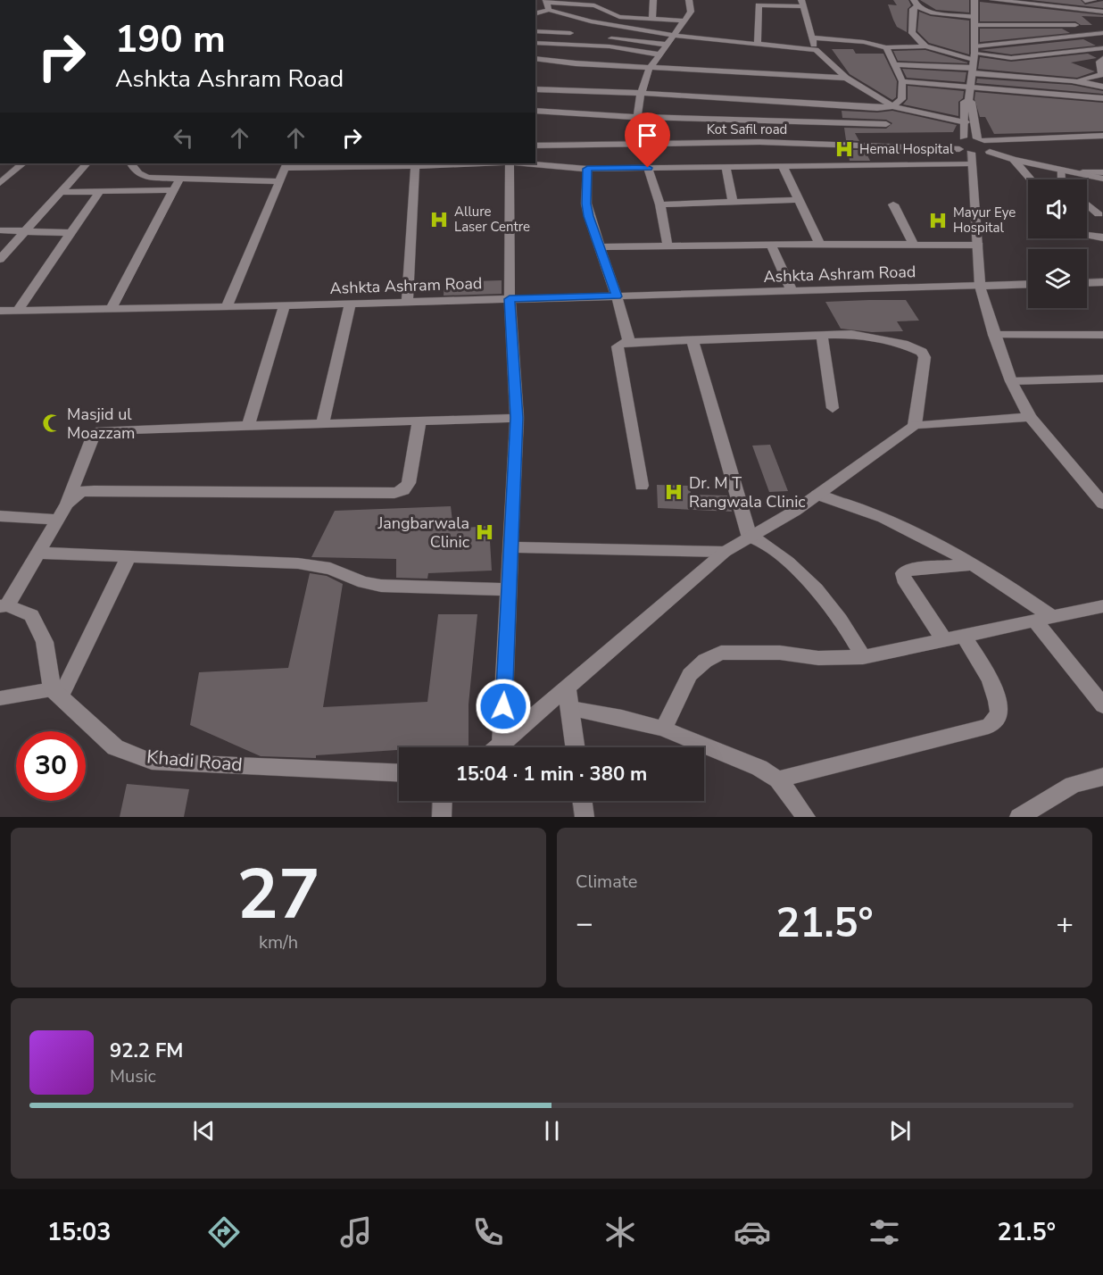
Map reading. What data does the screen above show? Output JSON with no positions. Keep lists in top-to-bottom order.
{
  "streets": {
    "street": ["Kot Safil road", "Ashkta Ashram Road", "Khadi Road"]
  },
  "places": {
    "hospital": [
      "Hemal Hospital",
      "Allure Laser Centre",
      "Mayur Eye Hospital",
      "Dr. M T Rangwala Clinic",
      "Jangbarwala Clinic"
    ],
    "mosque": ["Masjid ul Moazzam"]
  },
  "page": {
    "turn": ["190 m", "Ashkta Ashram Road"],
    "limit": "30",
    "trip": "15:04 · 1 min · 380 m",
    "tile": [
      ["27", "km/h"],
      "Climate"
    ],
    "heat": ["−", "21.5°", "+"],
    "song": ["92.2 FM", "Music"],
    "tabs": ["15:03", "21.5°"]
  }
}
